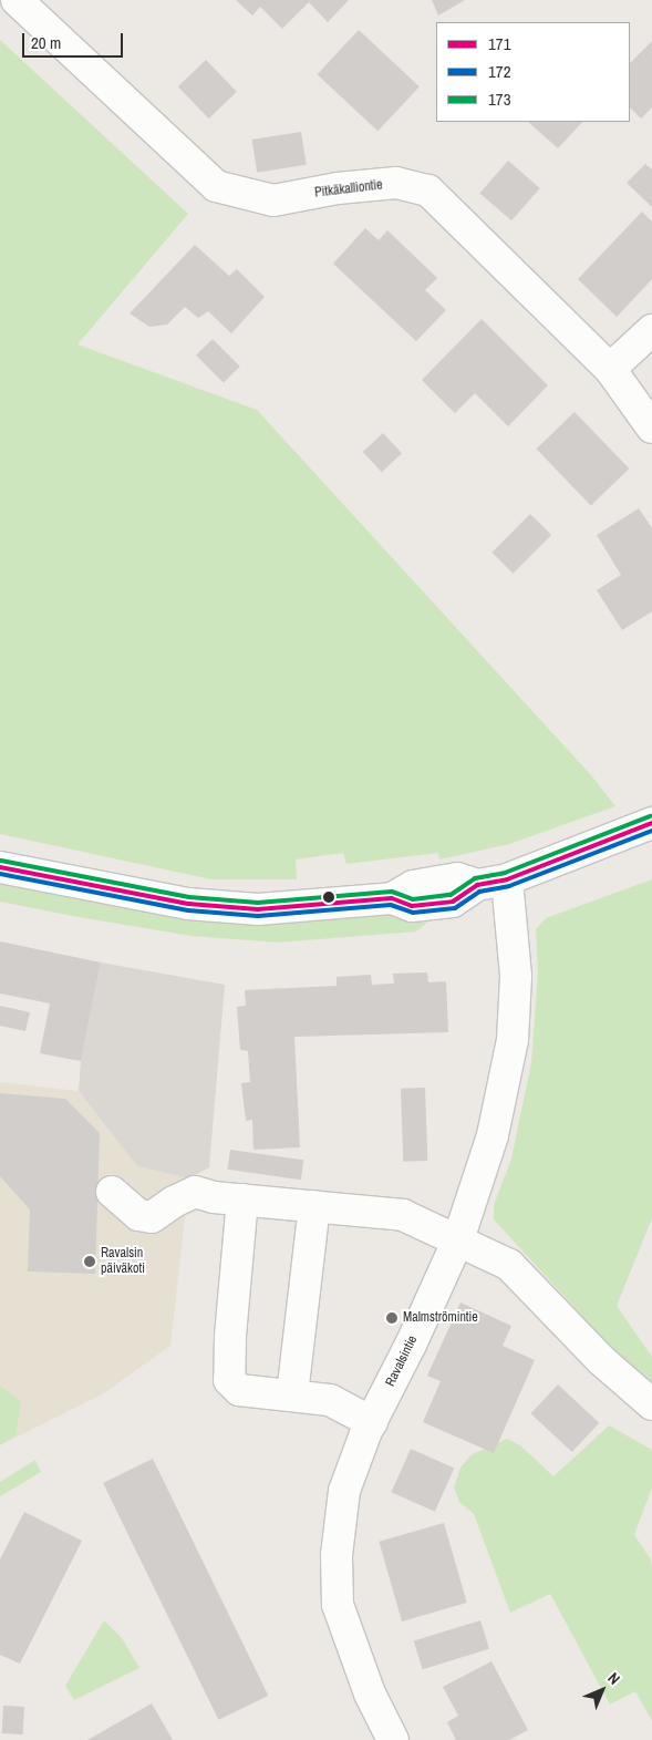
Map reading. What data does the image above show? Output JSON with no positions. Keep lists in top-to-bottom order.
{
  "streets": {
    "street": ["Pitkäkalliontie", "Ravalsintie"]
  },
  "places": ["Ravalsin päiväkoti", "Malmströmintie"],
  "lines": ["transit line 173", "transit line 171", "transit line 172"],
  "legend": ["171", "172", "173"],
  "scale_bar": "20 m",
  "north": "top right"
}
